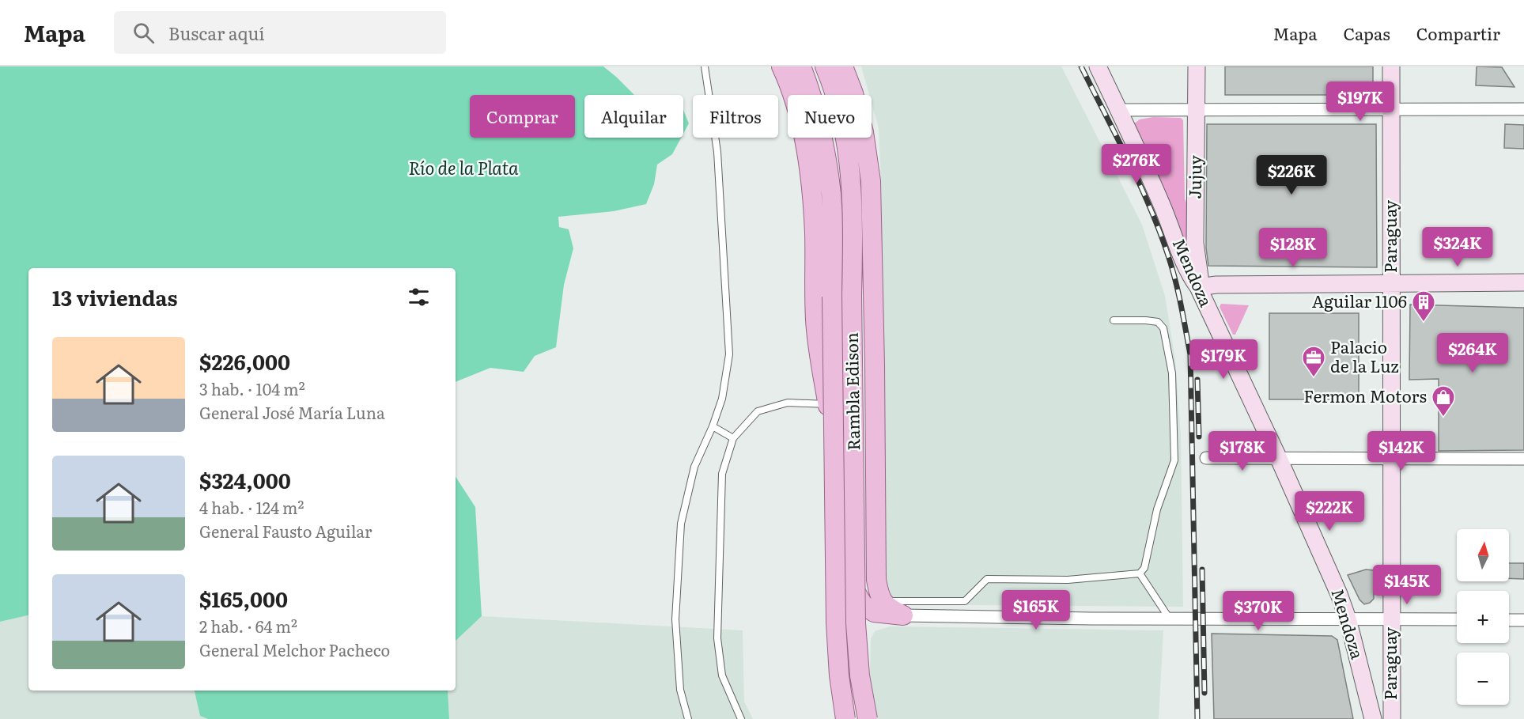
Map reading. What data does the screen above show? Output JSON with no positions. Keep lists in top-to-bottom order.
{
  "streets": {
    "main road": ["Rambla Edison"],
    "street": ["Jujuy", "Paraguay", "Mendoza"]
  },
  "crossings": [
    ["Jujuy", "Mendoza"]
  ],
  "water": ["Río de la Plata"],
  "places": {
    "building": ["Aguilar 1106"],
    "office": ["Palacio de la Luz"],
    "shop": ["Fermon Motors"]
  },
  "north": "top",
  "page": {
    "header": "Mapa",
    "search": "Buscar aquí",
    "nav": ["Mapa", "Capas", "Compartir"],
    "price": [
      "$197K",
      "$276K",
      "$226K",
      "$324K",
      "$128K",
      "$264K",
      "$179K",
      "$178K",
      "$142K",
      "$222K",
      "$145K",
      "$165K",
      "$370K"
    ],
    "chip": [
      "Comprar",
      "Alquilar",
      "Filtros",
      "Nuevo"
    ],
    "heading": "13 viviendas",
    "list": [
      {
        "name": "$226,000",
        "note": "3 hab. · 104 m² · General José María Luna"
      },
      {
        "name": "$324,000",
        "note": "4 hab. · 124 m² · General Fausto Aguilar"
      },
      {
        "name": "$165,000",
        "note": "2 hab. · 64 m² · General Melchor Pacheco"
      }
    ],
    "map_buttons": ["+", "−"]
  }
}
